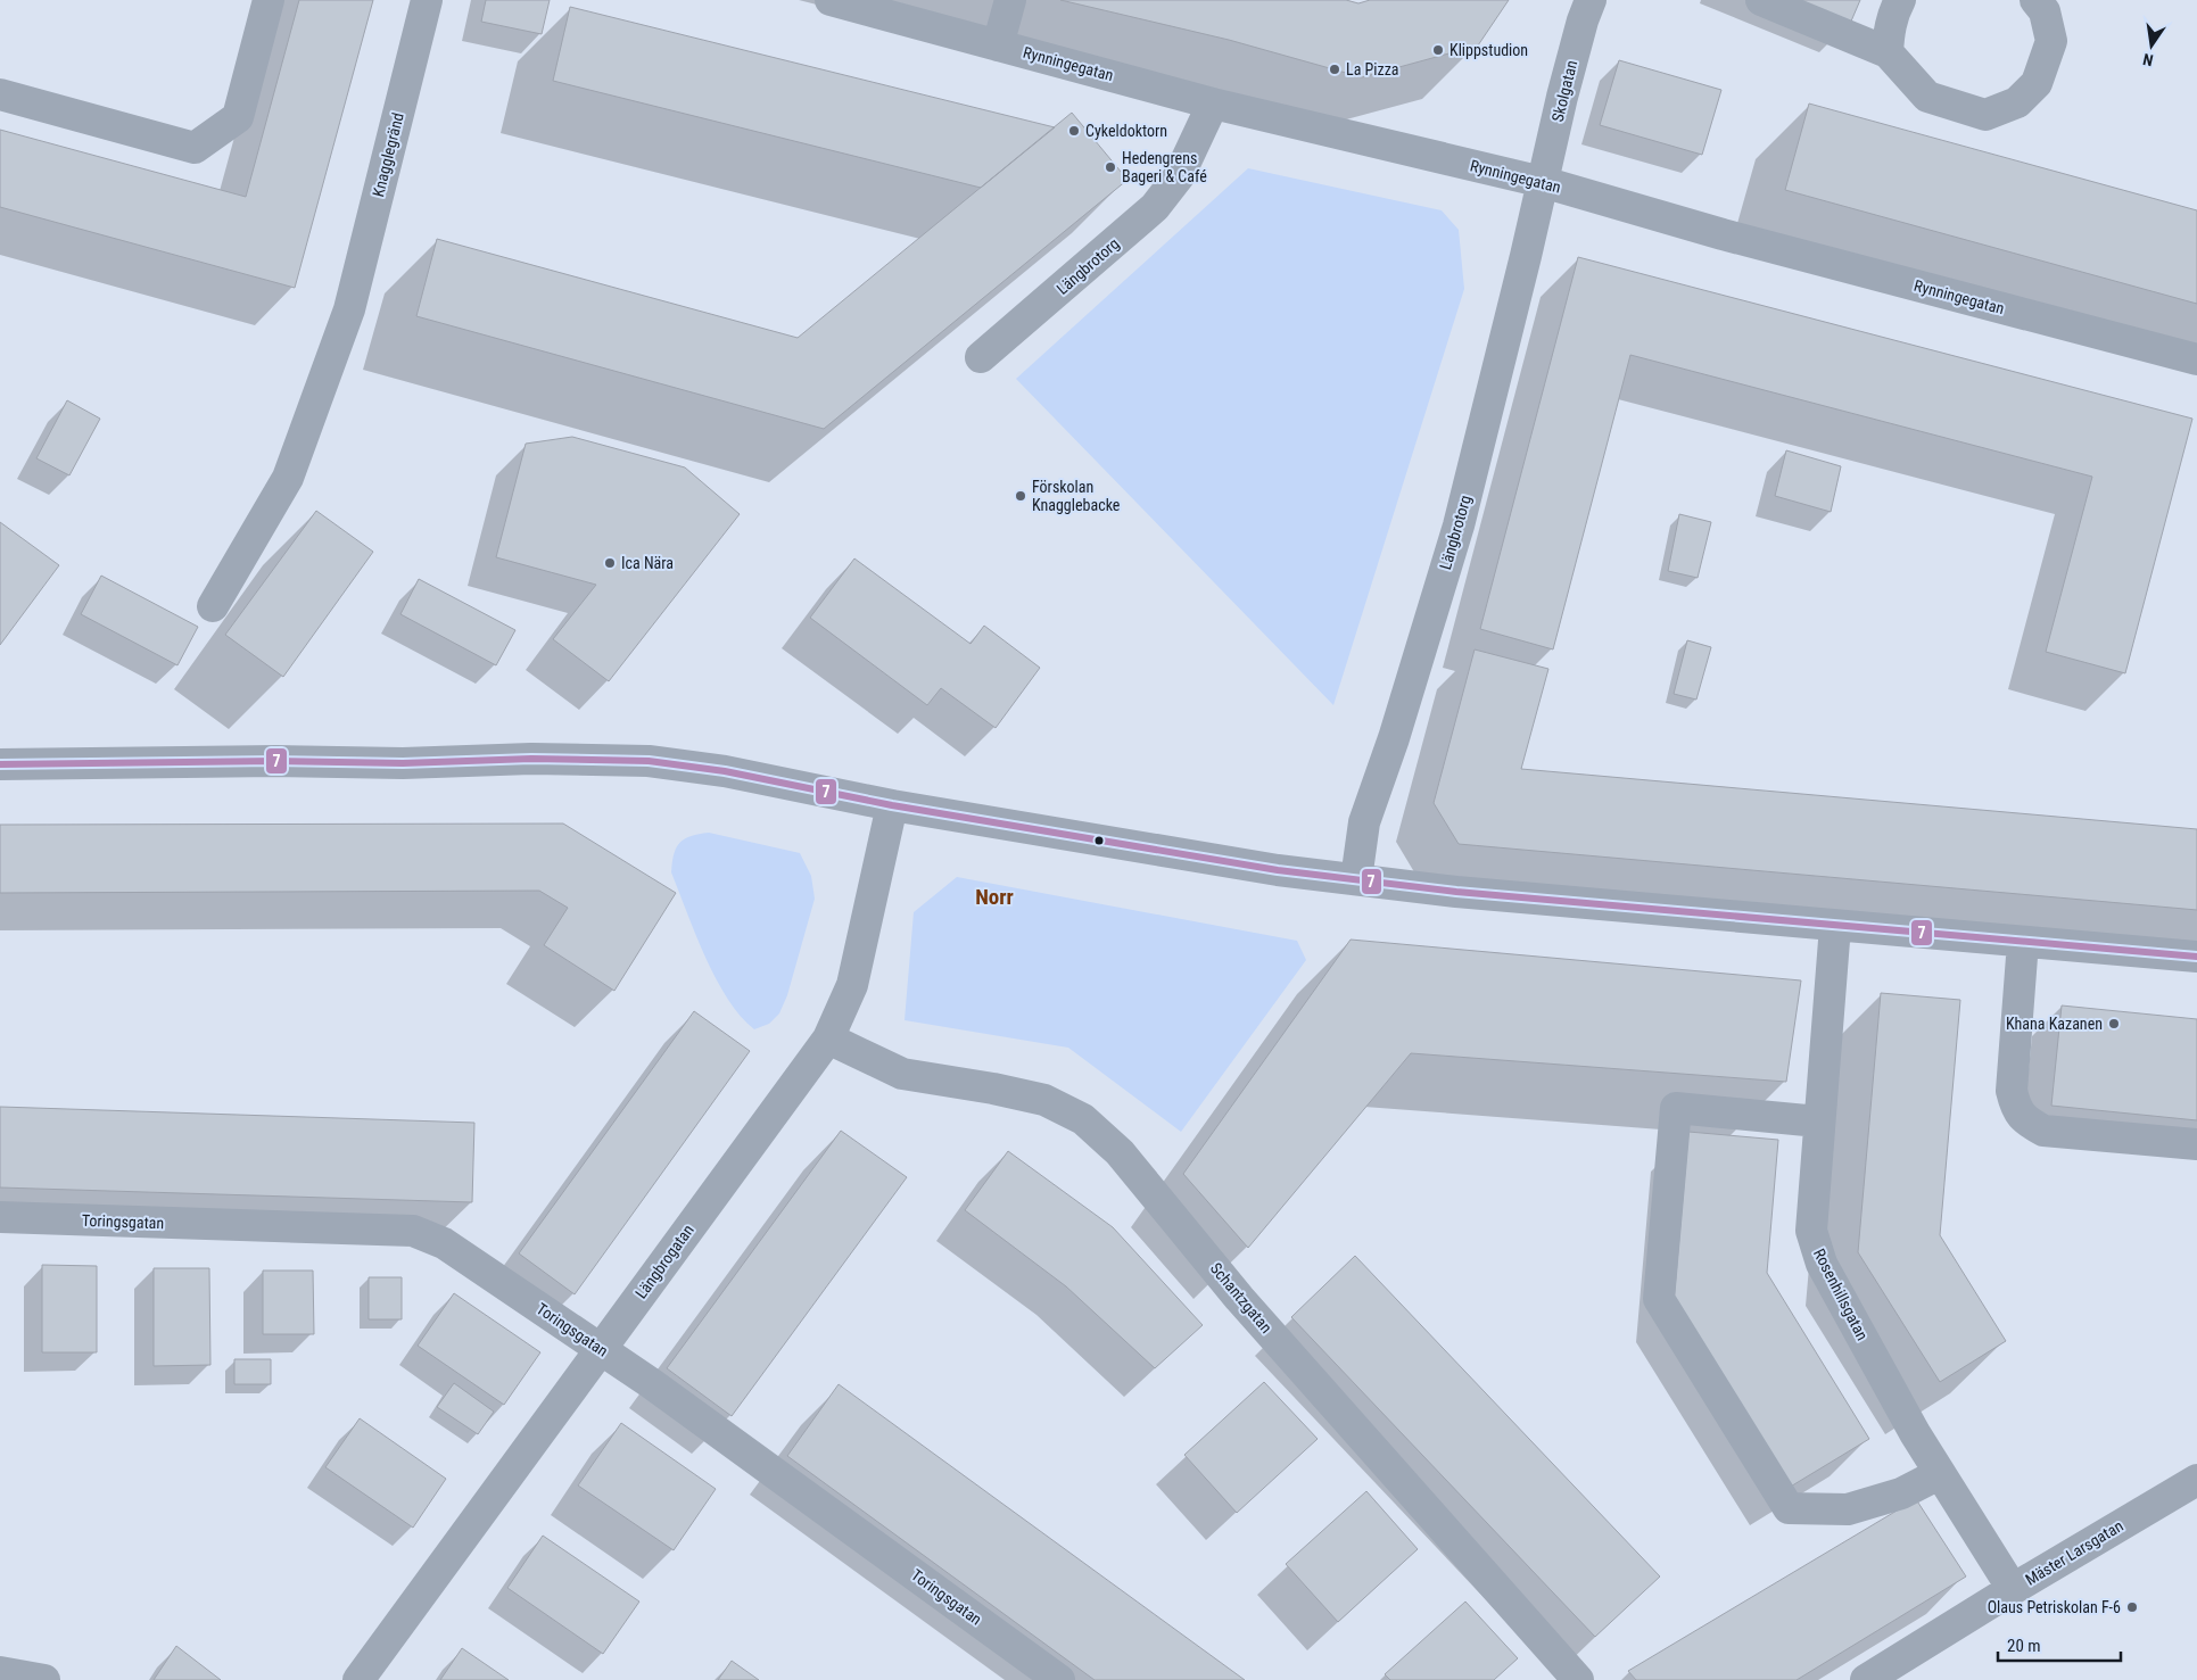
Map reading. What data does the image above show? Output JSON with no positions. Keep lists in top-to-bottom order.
{
  "streets": {
    "street": [
      "Rynningegatan",
      "Skolgatan",
      "Knagglegränd",
      "Längbrotorg",
      "Toringsgatan",
      "Längbrogatan",
      "Rosenhillsgatan",
      "Schantzgatan",
      "Mäster Larsgatan"
    ]
  },
  "crossings": [
    ["Rynningegatan", "Skolgatan"],
    ["Rynningegatan", "Längbrotorg"],
    ["Skolgatan", "Längbrotorg"],
    ["Toringsgatan", "Längbrogatan"],
    ["Längbrogatan", "Schantzgatan"],
    ["Rosenhillsgatan", "Mäster Larsgatan"]
  ],
  "districts": ["Norr"],
  "places": [
    "Klippstudion",
    "La Pizza",
    "Cykeldoktorn",
    "Hedengrens Bageri & Café",
    "Förskolan Knagglebacke",
    "Ica Nära",
    "Khana Kazanen",
    "Olaus Petriskolan F-6"
  ],
  "lines": ["transit line 7"],
  "scale_bar": "20 m",
  "north": "bottom"
}
